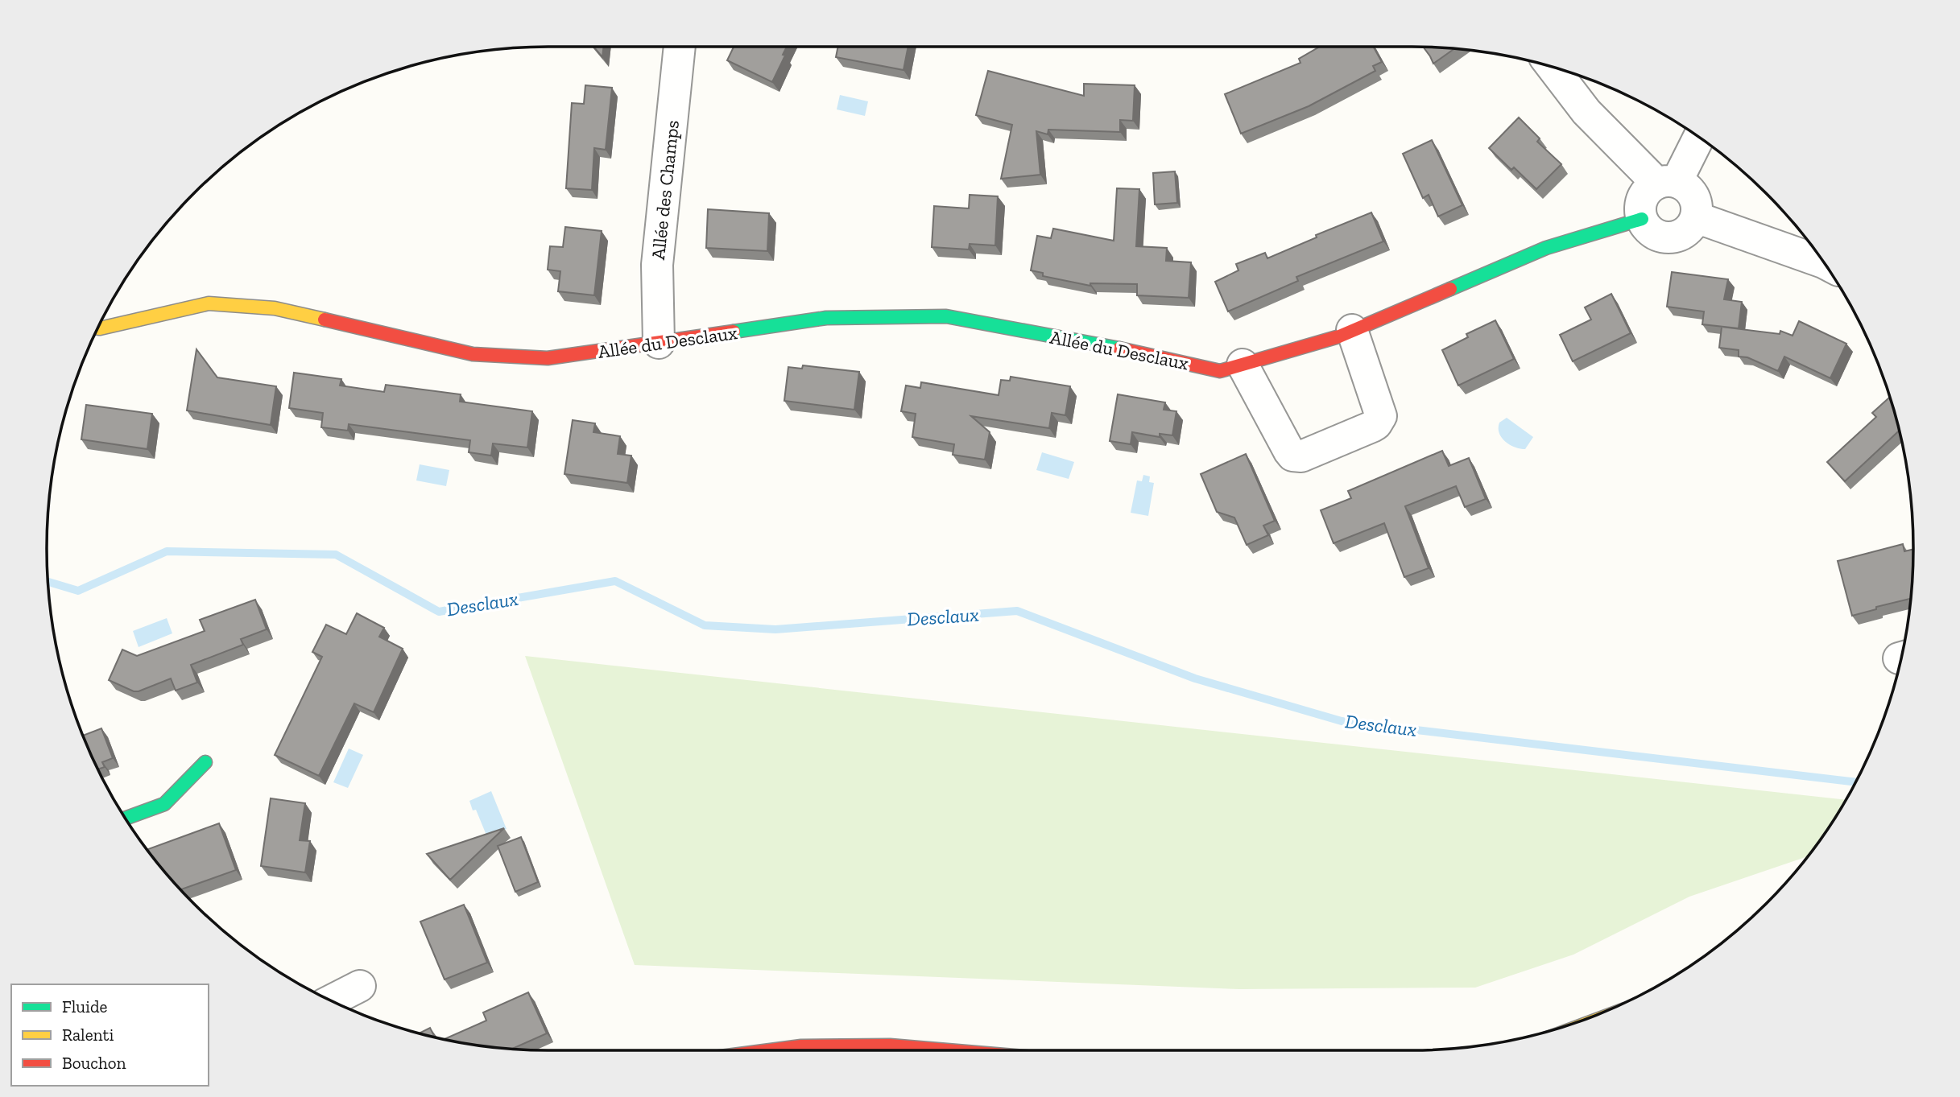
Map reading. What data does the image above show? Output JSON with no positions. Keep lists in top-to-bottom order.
{
  "streets": {
    "street": ["Allée des Champs", "Allée du Desclaux"]
  },
  "crossings": [
    ["Allée des Champs", "Allée du Desclaux"]
  ],
  "water": ["Desclaux"],
  "legend": ["Fluide", "Ralenti", "Bouchon"]
}
